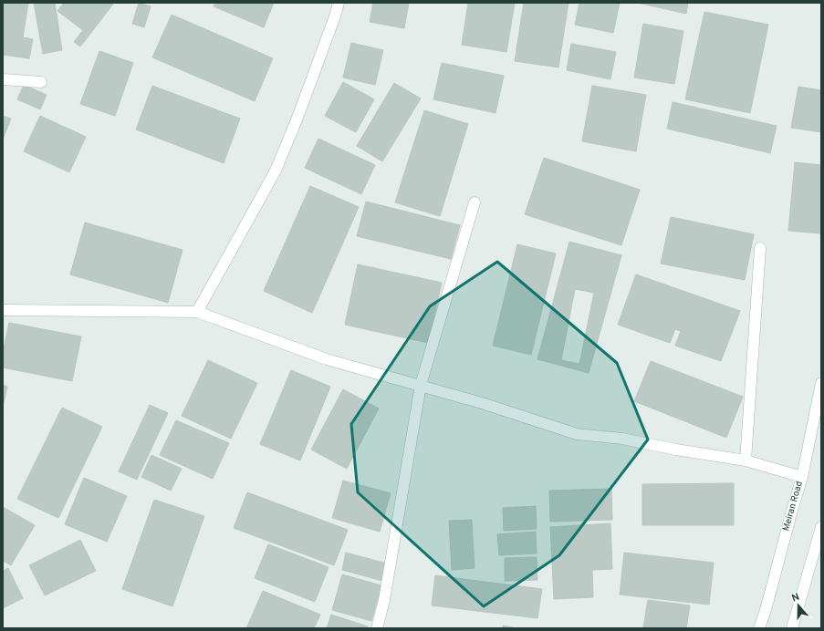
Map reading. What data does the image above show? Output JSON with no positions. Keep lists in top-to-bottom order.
{
  "streets": {
    "street": ["Meiran Road"]
  },
  "north": "top"
}
